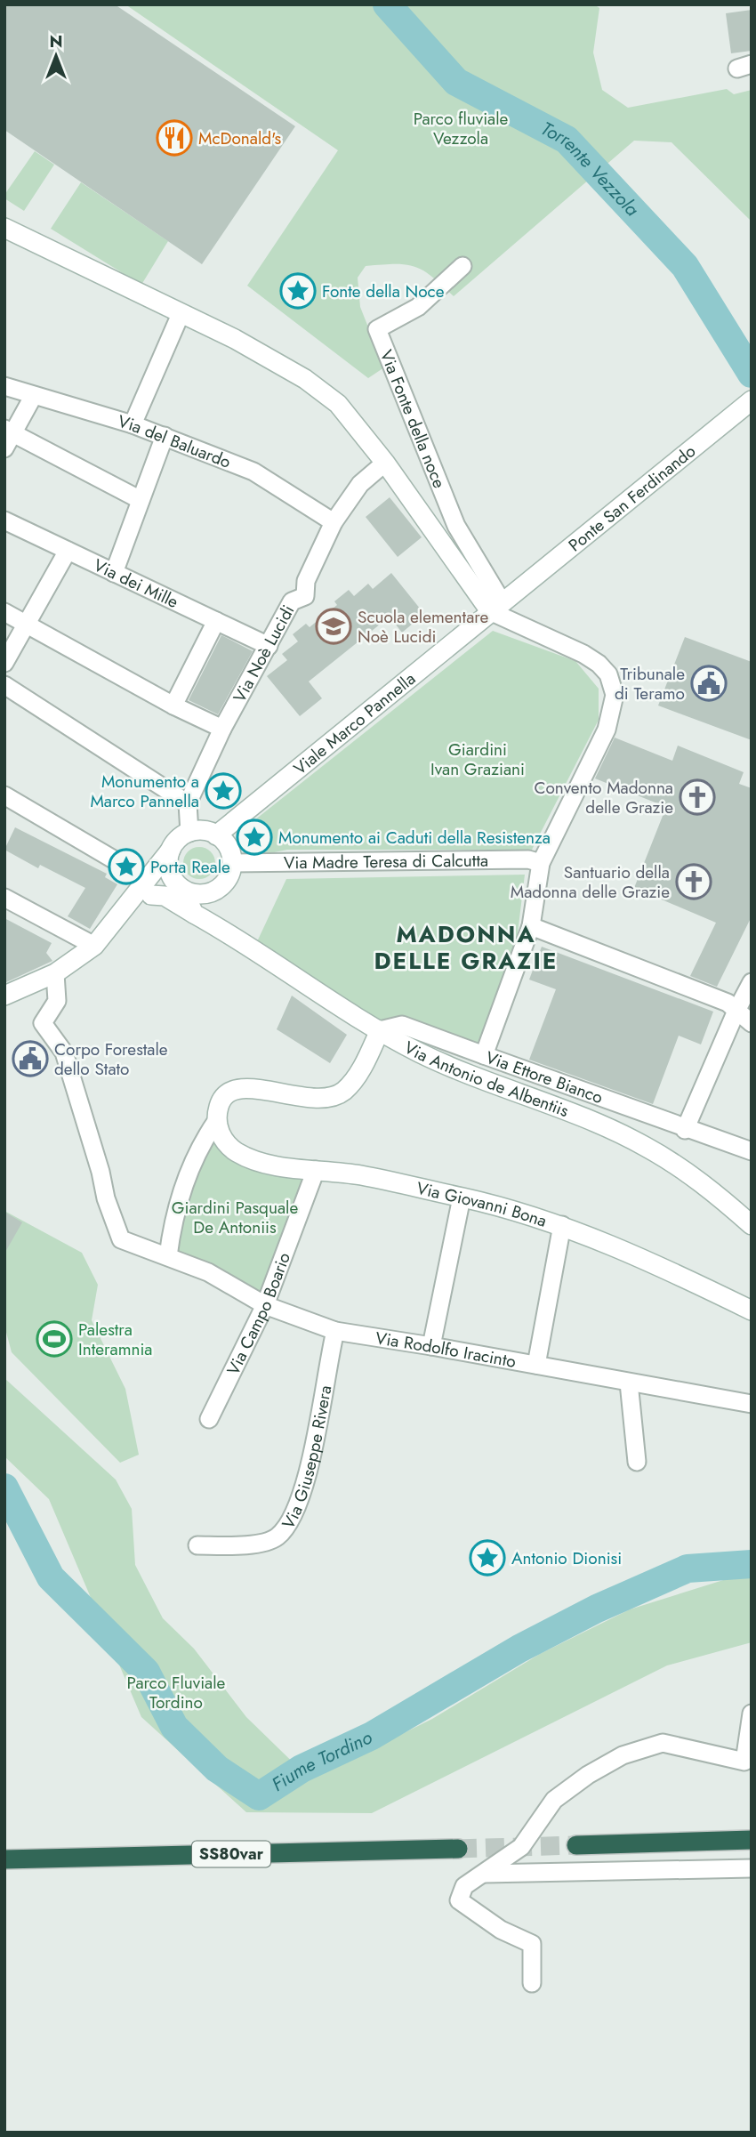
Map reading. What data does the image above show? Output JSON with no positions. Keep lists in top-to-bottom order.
{
  "streets": {
    "highway": ["SS80var"],
    "main road": [
      "Ponte San Ferdinando",
      "Viale Marco Pannella",
      "Via Antonio de Albentiis",
      "Via Giovanni Bona"
    ],
    "street": [
      "Via Fonte della noce",
      "Via del Baluardo",
      "Via dei Mille",
      "Via Noè Lucidi",
      "Via Madre Teresa di Calcutta",
      "Via Ettore Bianco",
      "Via Campo Boario",
      "Via Rodolfo Iracinto",
      "Via Giuseppe Rivera"
    ]
  },
  "crossings": [
    ["Via Fonte della noce", "Ponte San Ferdinando"],
    ["Via Fonte della noce", "Viale Marco Pannella"],
    ["Via Fonte della noce", "Via Ettore Bianco"],
    ["Via del Baluardo", "Via Noè Lucidi"],
    ["Ponte San Ferdinando", "Viale Marco Pannella"],
    ["Ponte San Ferdinando", "Via Ettore Bianco"],
    ["Via dei Mille", "Via Noè Lucidi"],
    ["Via Noè Lucidi", "Viale Marco Pannella"],
    ["Via Noè Lucidi", "Via Madre Teresa di Calcutta"],
    ["Viale Marco Pannella", "Via Madre Teresa di Calcutta"],
    ["Viale Marco Pannella", "Via Ettore Bianco"],
    ["Via Madre Teresa di Calcutta", "Via Ettore Bianco"],
    ["Via Giovanni Bona", "Via Campo Boario"],
    ["Via Campo Boario", "Via Rodolfo Iracinto"],
    ["Via Rodolfo Iracinto", "Via Giuseppe Rivera"]
  ],
  "districts": ["MADONNA DELLE GRAZIE"],
  "water": ["Torrente Vezzola", "Fiume Tordino"],
  "parks": [
    "Parco fluviale Vezzola",
    "Giardini Ivan Graziani",
    "Giardini Pasquale De Antoniis",
    "Parco Fluviale Tordino"
  ],
  "places": {
    "restaurant": ["McDonald's"],
    "place": [
      "Fonte della Noce",
      "Monumento a Marco Pannella",
      "Monumento ai Caduti della Resistenza",
      "Porta Reale",
      "Antonio Dionisi"
    ],
    "school or university": ["Scuola elementare Noè Lucidi"],
    "public building": ["Tribunale di Teramo", "Corpo Forestale dello Stato"],
    "church": ["Convento Madonna delle Grazie", "Santuario della Madonna delle Grazie"],
    "sports": ["Palestra Interamnia"]
  },
  "north": "top"
}
